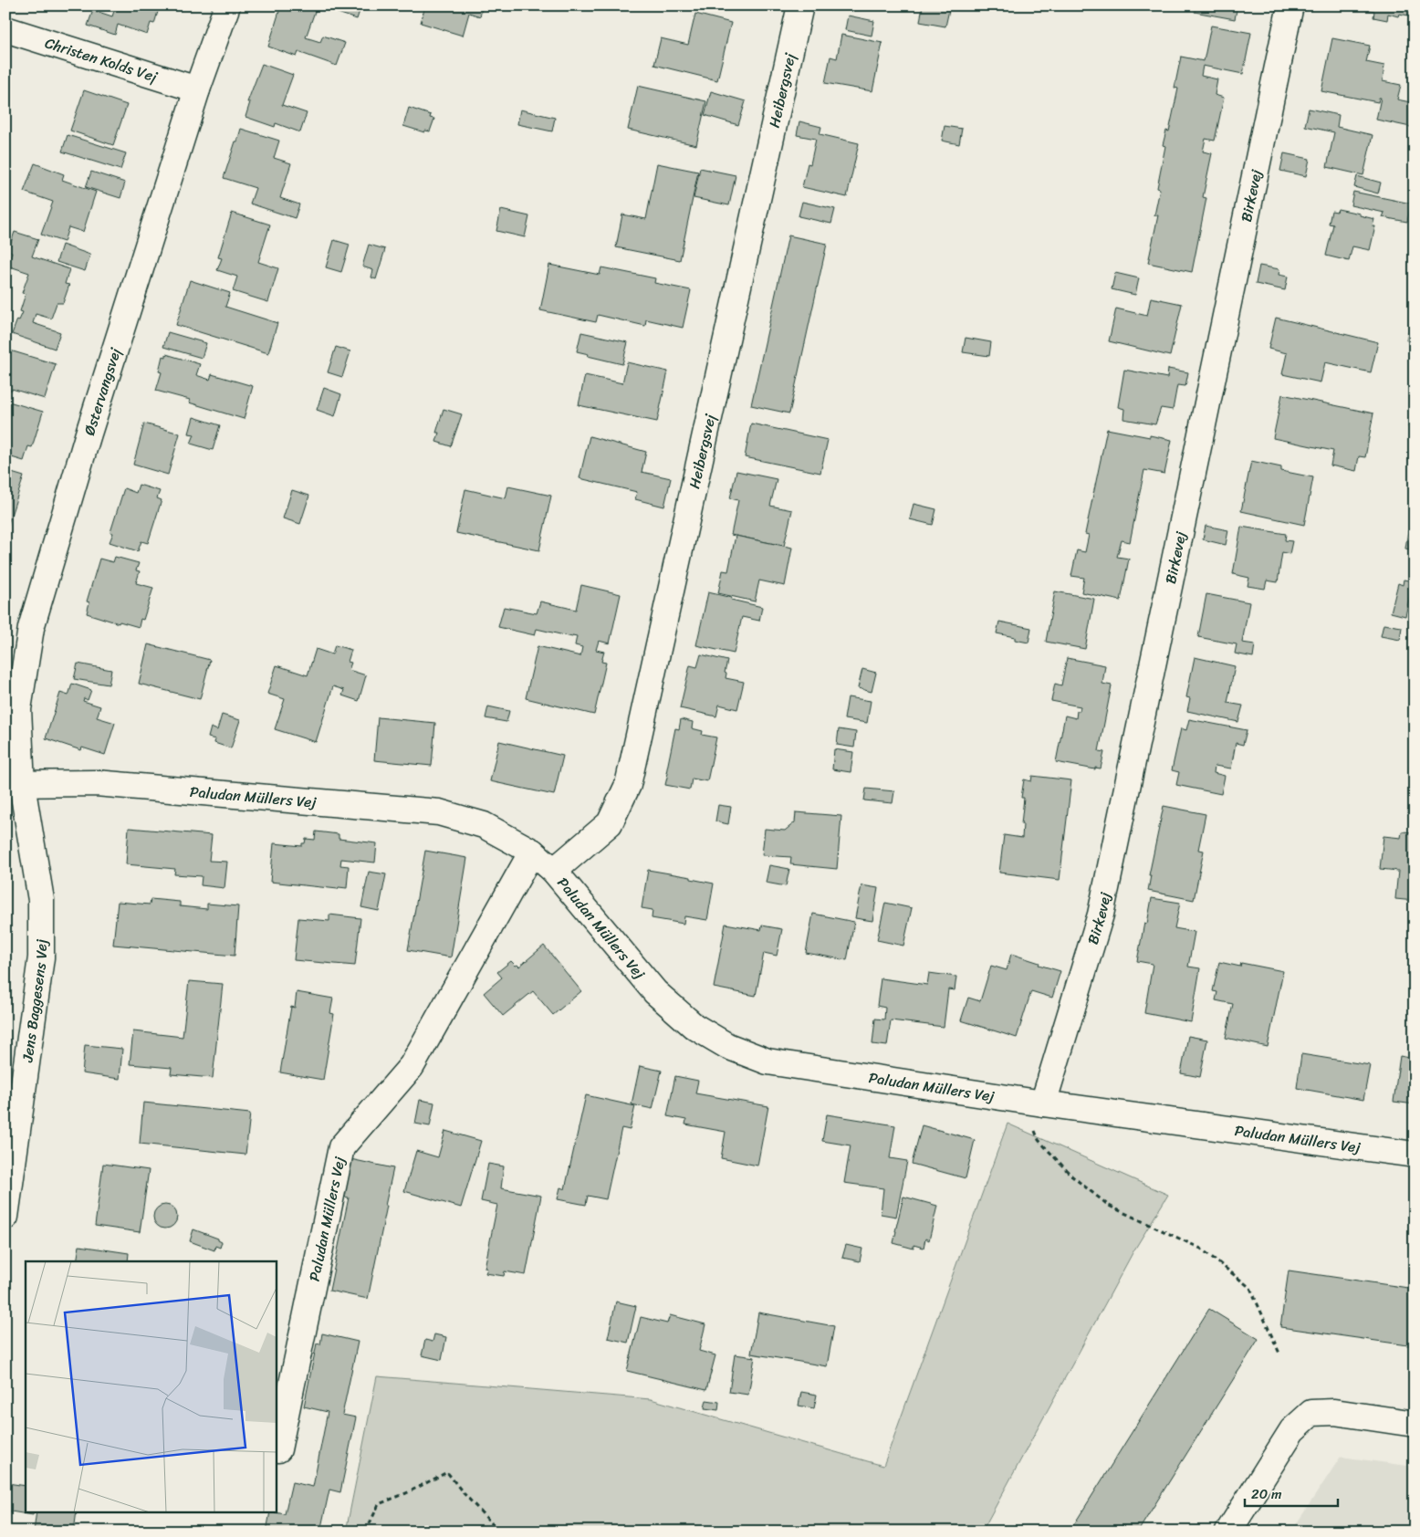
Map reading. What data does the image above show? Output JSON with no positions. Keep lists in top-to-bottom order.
{
  "streets": {
    "street": [
      "Christen Kolds Vej",
      "Heibergsvej",
      "Birkevej",
      "Østervangsvej",
      "Paludan Müllers Vej",
      "Jens Baggesens Vej"
    ]
  },
  "crossings": [
    ["Christen Kolds Vej", "Østervangsvej"],
    ["Heibergsvej", "Paludan Müllers Vej"],
    ["Birkevej", "Paludan Müllers Vej"],
    ["Østervangsvej", "Paludan Müllers Vej"],
    ["Østervangsvej", "Jens Baggesens Vej"],
    ["Paludan Müllers Vej", "Jens Baggesens Vej"]
  ],
  "scale_bar": "20 m"
}
